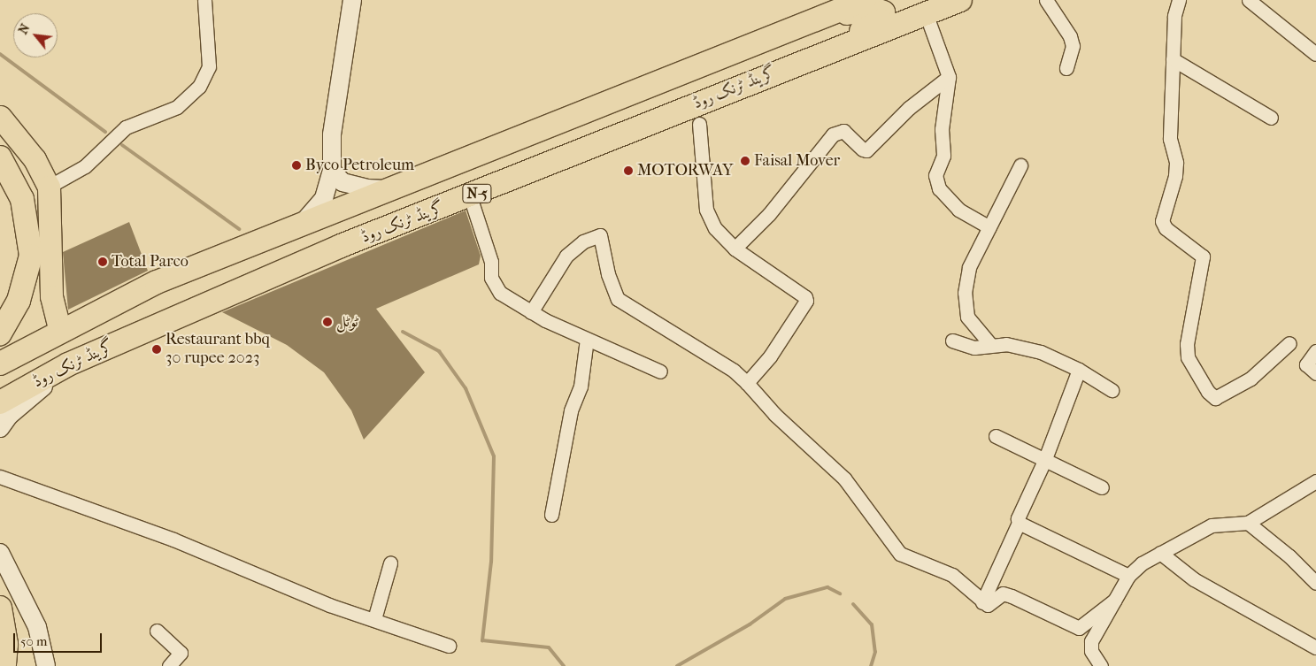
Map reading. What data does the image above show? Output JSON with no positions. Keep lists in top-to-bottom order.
{
  "streets": {
    "highway": ["گرینڈ ٹرنک روڈ", "N-5"]
  },
  "places": [
    "Faisal Mover",
    "Byco Petroleum",
    "MOTORWAY",
    "Total Parco",
    "ٹوٹل",
    "Restaurant bbq 30 rupee 2023"
  ],
  "scale_bar": "50 m",
  "north": "top left"
}
